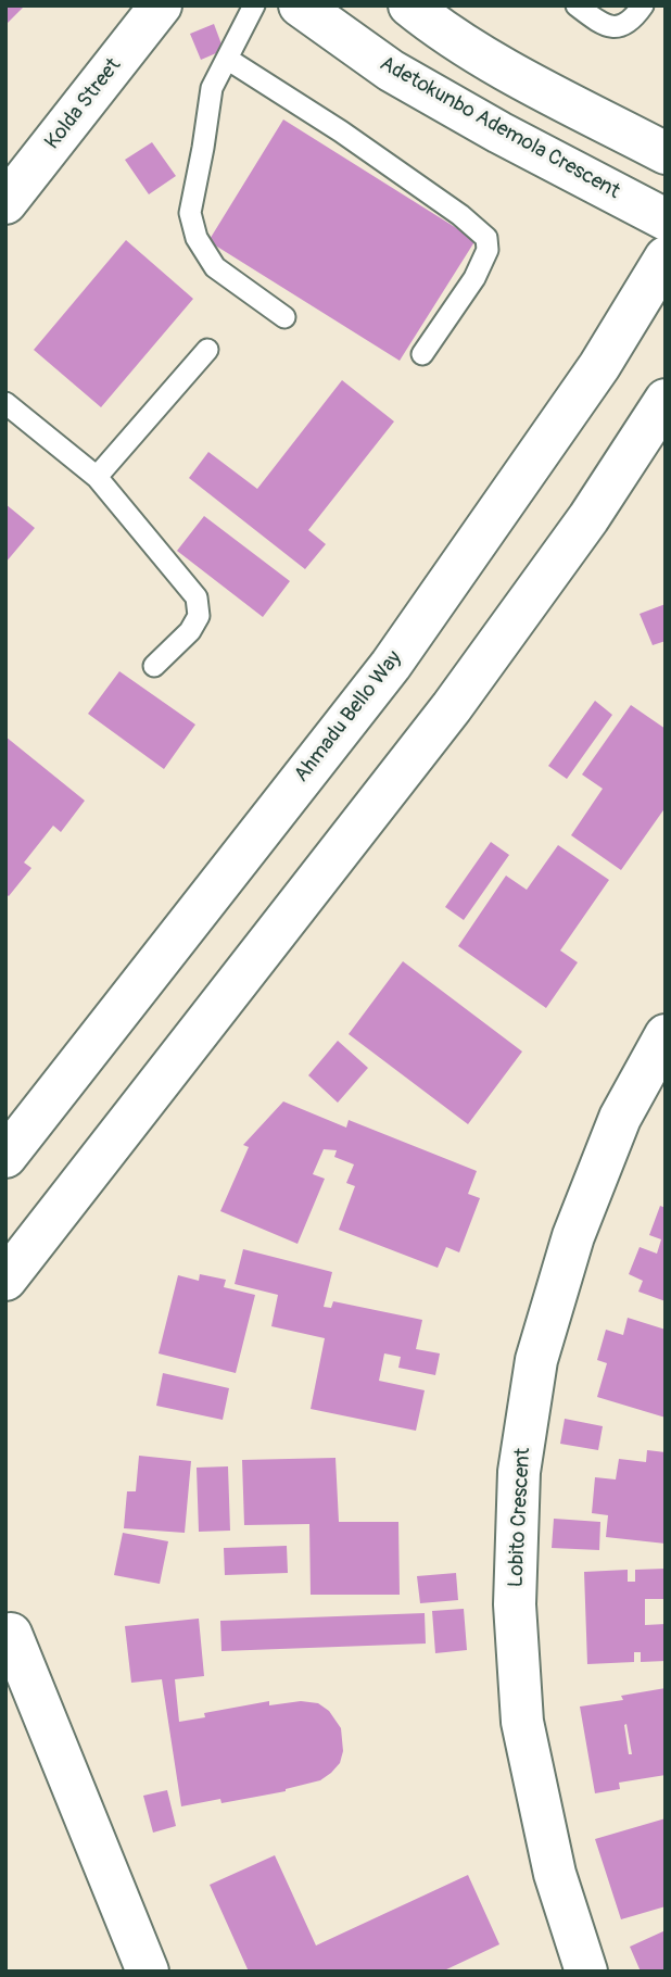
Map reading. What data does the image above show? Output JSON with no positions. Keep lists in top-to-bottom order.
{
  "streets": {
    "main road": [
      "Kolda Street",
      "Adetokunbo Ademola Crescent",
      "Ahmadu Bello Way",
      "Lobito Crescent"
    ]
  }
}
